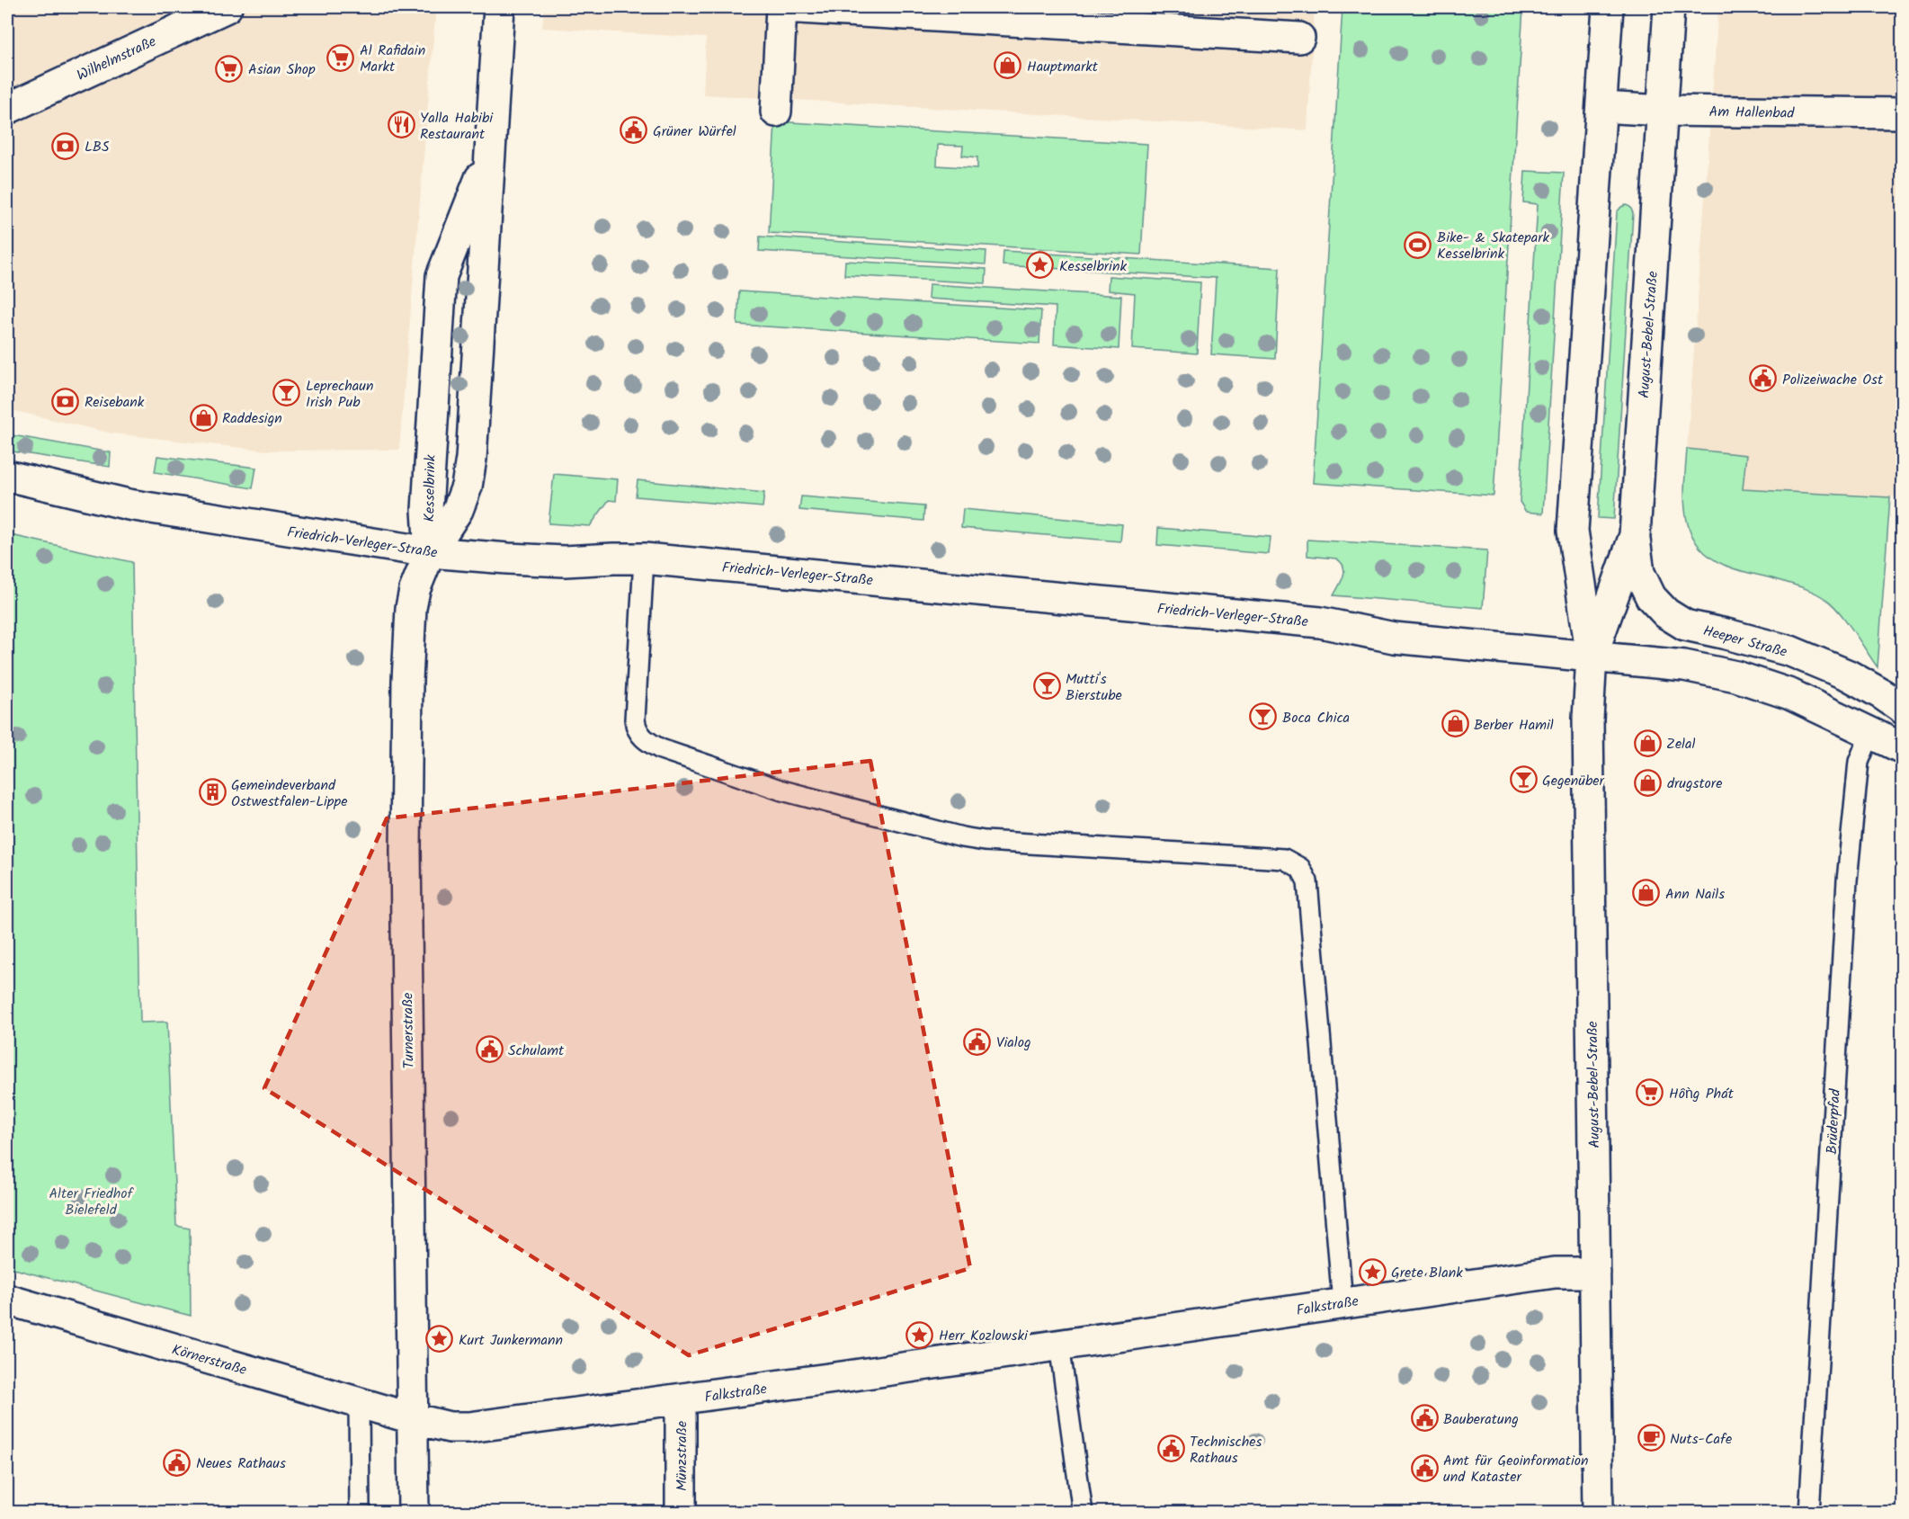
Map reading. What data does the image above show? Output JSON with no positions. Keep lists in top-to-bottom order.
{
  "streets": {
    "street": [
      "Wilhelmstraße",
      "Am Hallenbad",
      "August-Bebel-Straße",
      "Kesselbrink",
      "Friedrich-Verleger-Straße",
      "Heeper Straße",
      "Turnerstraße",
      "Falkstraße",
      "Körnerstraße",
      "Münzstraße"
    ],
    "lane": ["Brüderpfad"]
  },
  "crossings": [
    ["Am Hallenbad", "August-Bebel-Straße"],
    ["August-Bebel-Straße", "Friedrich-Verleger-Straße"],
    ["August-Bebel-Straße", "Heeper Straße"],
    ["August-Bebel-Straße", "Falkstraße"],
    ["Kesselbrink", "Friedrich-Verleger-Straße"],
    ["Kesselbrink", "Turnerstraße"],
    ["Friedrich-Verleger-Straße", "Turnerstraße"],
    ["Turnerstraße", "Falkstraße"],
    ["Turnerstraße", "Körnerstraße"],
    ["Falkstraße", "Körnerstraße"],
    ["Falkstraße", "Münzstraße"]
  ],
  "parks": ["Alter Friedhof Bielefeld"],
  "places": {
    "supermarket": ["Al Rafidain Markt", "Asian Shop", "Hôǹg Phát"],
    "shop": [
      "Hauptmarkt",
      "Raddesign",
      "Berber Hamil",
      "Zelal",
      "drugstore",
      "Ann Nails"
    ],
    "restaurant": ["Yalla Habibi Restaurant"],
    "public building": [
      "Grüner Würfel",
      "Polizeiwache Ost",
      "Vialog",
      "Schulamt",
      "Bauberatung",
      "Technisches Rathaus",
      "Neues Rathaus",
      "Amt für Geoinformation und Kataster"
    ],
    "bank": ["LBS", "Reisebank"],
    "sports": ["Bike- & Skatepark Kesselbrink"],
    "place": [
      "Kesselbrink",
      "Grete Blank",
      "Herr Kozlowski",
      "Kurt Junkermann"
    ],
    "bar": [
      "Leprechaun Irish Pub",
      "Mutti's Bierstube",
      "Boca Chica",
      "Gegenüber"
    ],
    "building": ["Gemeindeverband Ostwestfalen-Lippe"],
    "cafe": ["Nuts-Cafe"]
  }
}
